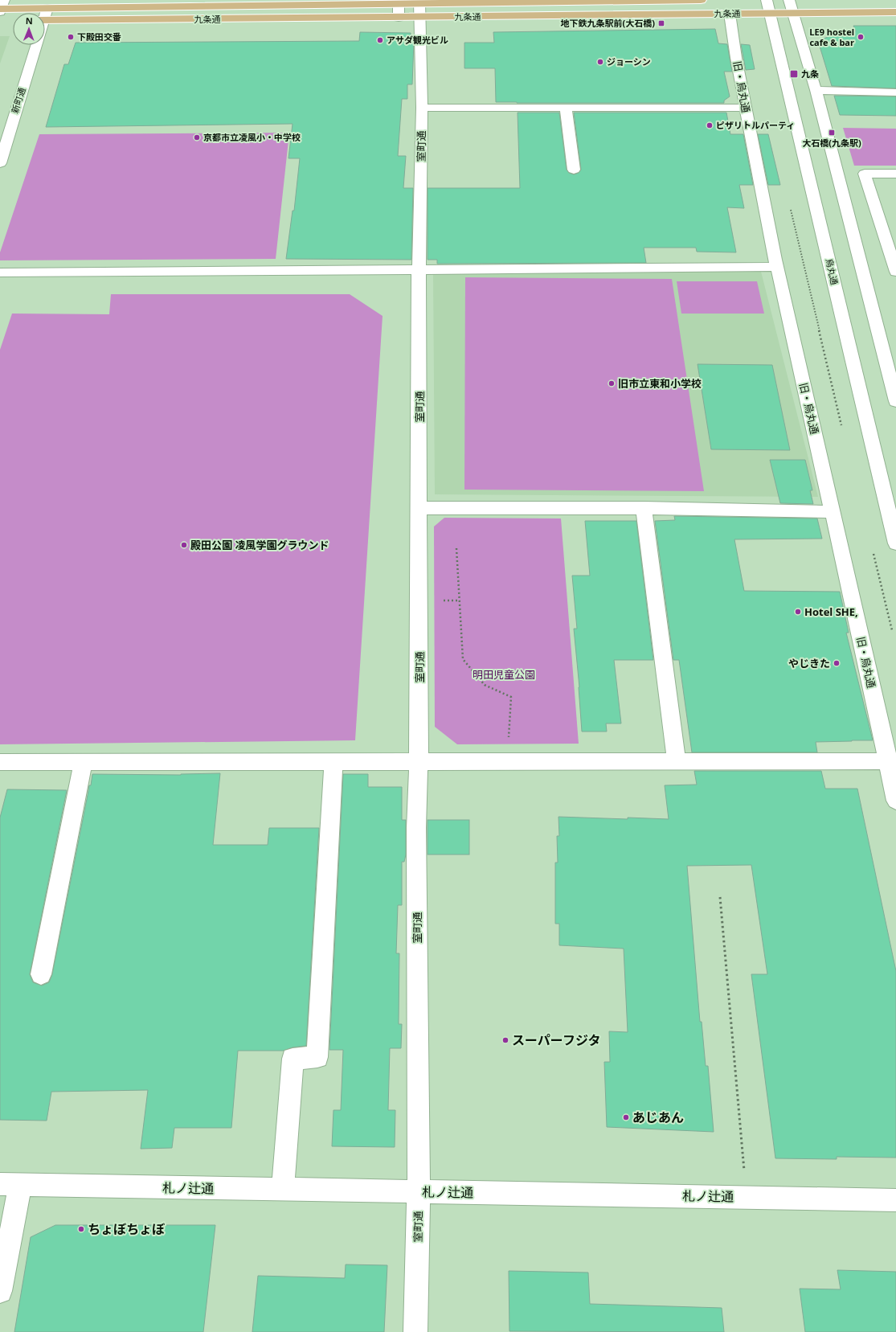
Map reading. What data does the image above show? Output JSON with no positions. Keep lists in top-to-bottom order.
{
  "streets": {
    "main road": ["九条通"],
    "street": [
      "旧・烏丸通",
      "新町通",
      "室町通",
      "烏丸通",
      "札ノ辻通"
    ]
  },
  "crossings": [
    ["九条通", "旧・烏丸通"],
    ["九条通", "新町通"],
    ["九条通", "室町通"],
    ["九条通", "烏丸通"],
    ["室町通", "札ノ辻通"]
  ],
  "parks": ["明田児童公園"],
  "places": {
    "transit": ["地下鉄九条駅前(大石橋)", "九条", "大石橋(九条駅)"],
    "other": [
      "下殿田交番",
      "LE9 hostel cafe & bar",
      "アサダ観光ビル",
      "ジョーシン",
      "ピザリトルパーティ",
      "京都市立凌風小・中学校",
      "旧市立東和小学校",
      "殿田公園 凌風学園グラウンド",
      "Hotel SHE,",
      "やじきた",
      "スーパーフジタ",
      "あじあん",
      "ちょぼちょぼ"
    ]
  },
  "north": "top"
}
